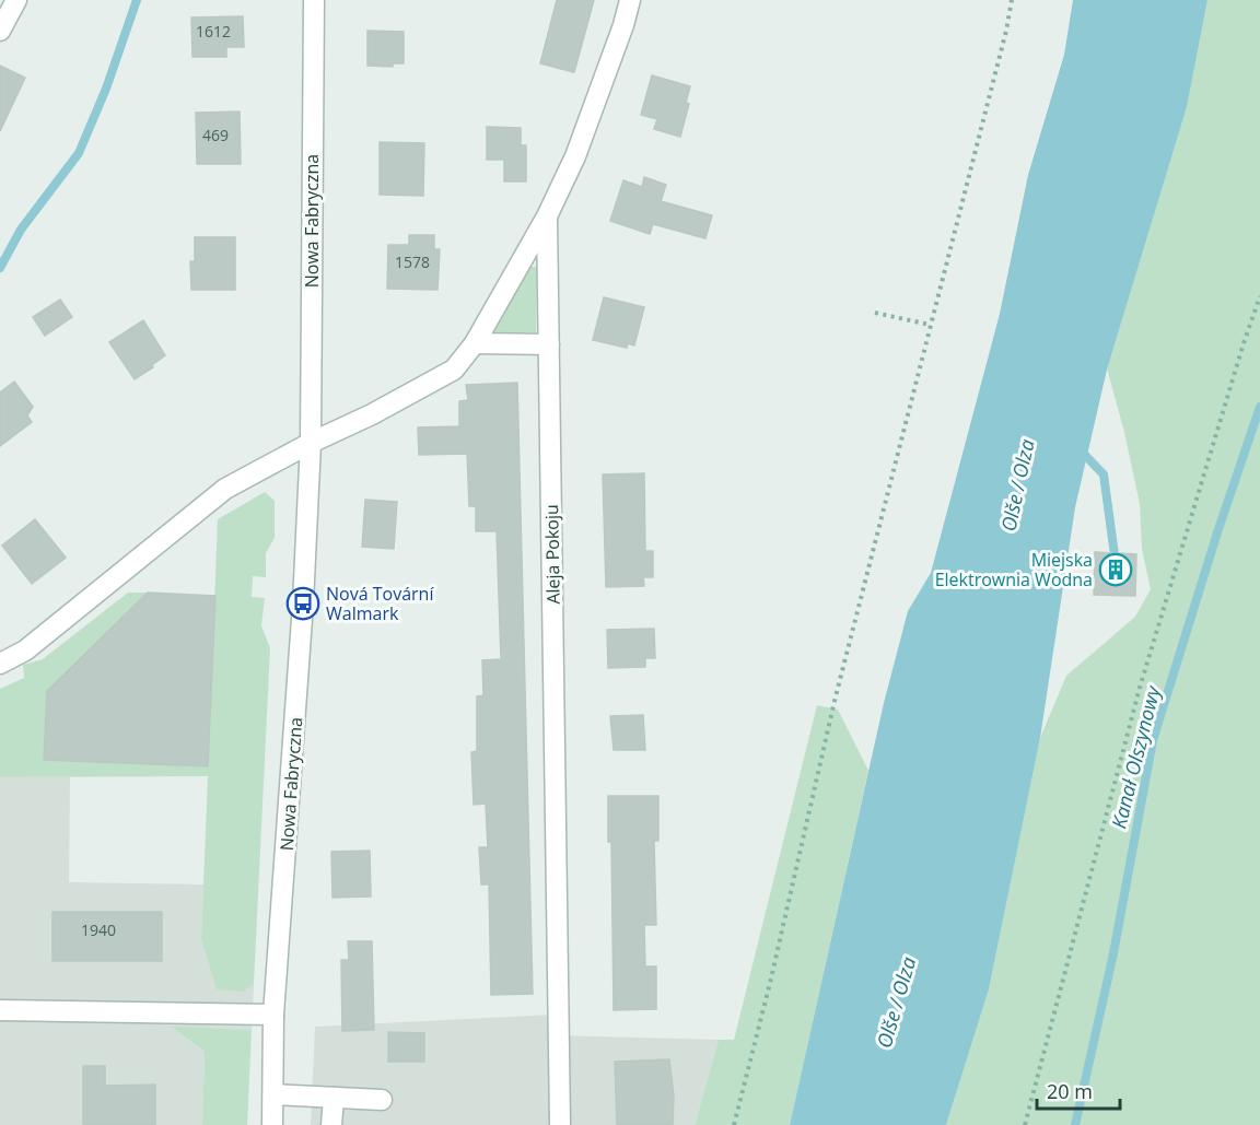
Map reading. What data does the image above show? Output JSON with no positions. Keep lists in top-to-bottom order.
{
  "streets": {
    "street": ["Nowa Fabryczna", "Aleja Pokoju"]
  },
  "water": ["Olše / Olza", "Kanał Olszynowy"],
  "places": {
    "building": ["Miejska Elektrownia Wodna"],
    "bus stop": ["Nová Tovární Walmark"]
  },
  "house_numbers": [
    "1612",
    "469",
    "1578",
    "1940"
  ],
  "scale_bar": "20 m"
}
